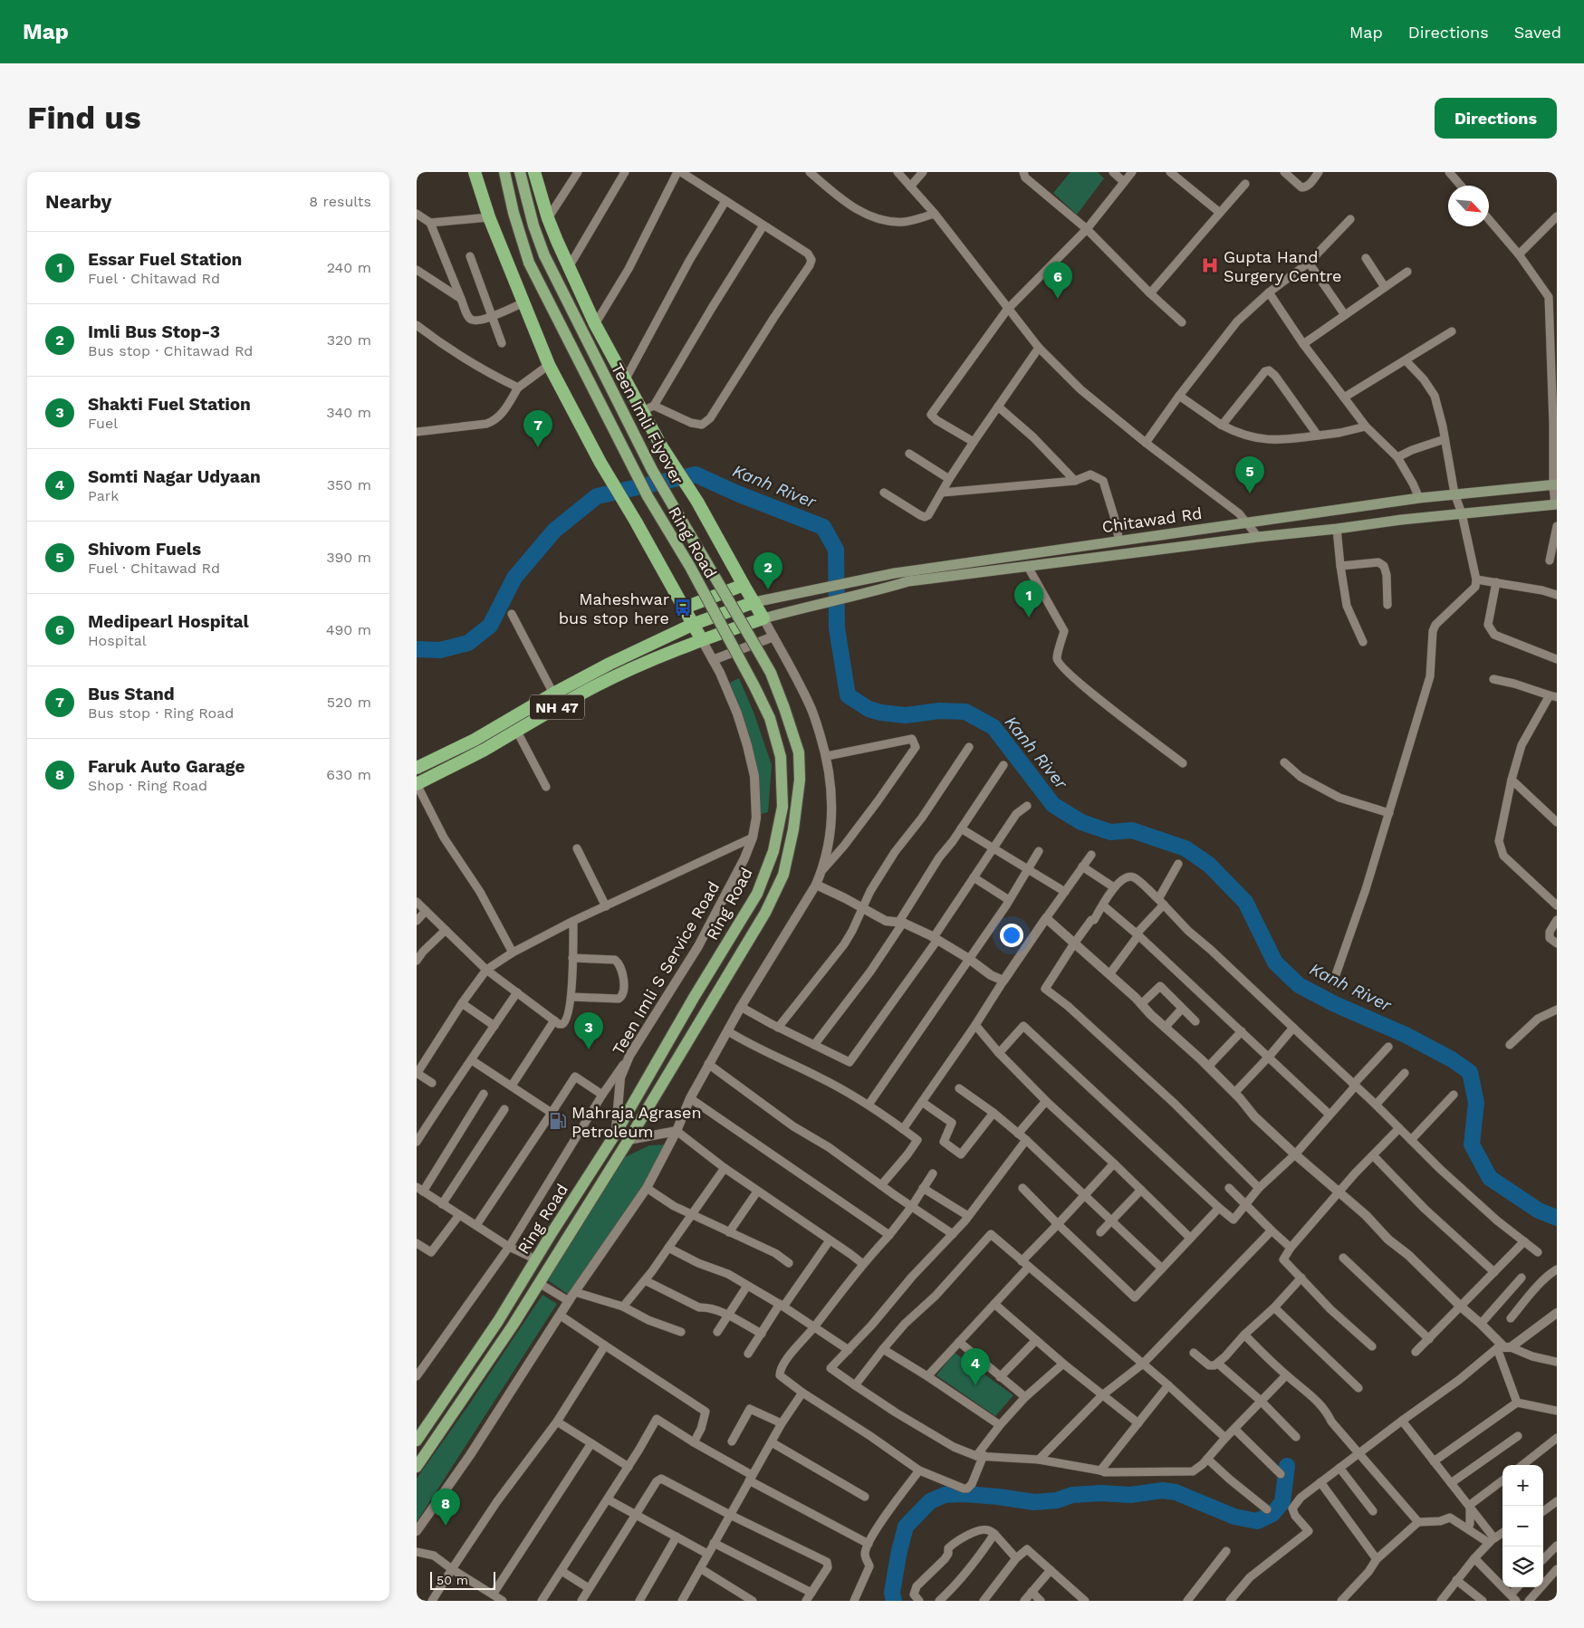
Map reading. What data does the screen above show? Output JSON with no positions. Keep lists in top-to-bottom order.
{
  "streets": {
    "highway": ["NH 47"],
    "main road": ["Teen Imli Flyover", "Chitawad Rd", "Ring Road"],
    "street": ["Teen Imli S Service Road"]
  },
  "crossings": [
    ["Teen Imli Flyover", "Ring Road"],
    ["Ring Road", "Teen Imli S Service Road"],
    ["NH 47", "Teen Imli S Service Road"]
  ],
  "water": ["Kanh River"],
  "places": {
    "hospital": ["Gupta Hand Surgery Centre"],
    "bus stop": ["Maheshwar bus stop here"],
    "fuel station": ["Mahraja Agrasen Petroleum"]
  },
  "scale_bar": "50 m",
  "north": "bottom right",
  "page": {
    "header": "Map",
    "nav": ["Map", "Directions", "Saved"],
    "buttons": "Directions",
    "title": "Find us",
    "heading": ["Nearby", "8 results"],
    "list": [
      {
        "mark": "1",
        "name": "Essar Fuel Station",
        "note": "Fuel · Chitawad Rd",
        "value": "240 m"
      },
      {
        "mark": "2",
        "name": "Imli Bus Stop-3",
        "note": "Bus stop · Chitawad Rd",
        "value": "320 m"
      },
      {
        "mark": "3",
        "name": "Shakti Fuel Station",
        "note": "Fuel",
        "value": "340 m"
      },
      {
        "mark": "4",
        "name": "Somti Nagar Udyaan",
        "note": "Park",
        "value": "350 m"
      },
      {
        "mark": "5",
        "name": "Shivom Fuels",
        "note": "Fuel · Chitawad Rd",
        "value": "390 m"
      },
      {
        "mark": "6",
        "name": "Medipearl Hospital",
        "note": "Hospital",
        "value": "490 m"
      },
      {
        "mark": "7",
        "name": "Bus Stand",
        "note": "Bus stop · Ring Road",
        "value": "520 m"
      },
      {
        "mark": "8",
        "name": "Faruk Auto Garage",
        "note": "Shop · Ring Road",
        "value": "630 m"
      }
    ],
    "pins": [
      "6",
      "7",
      "5",
      "2",
      "1",
      "3",
      "4",
      "8"
    ],
    "map_buttons": ["+", "−"],
    "scale": "50 m"
  }
}
